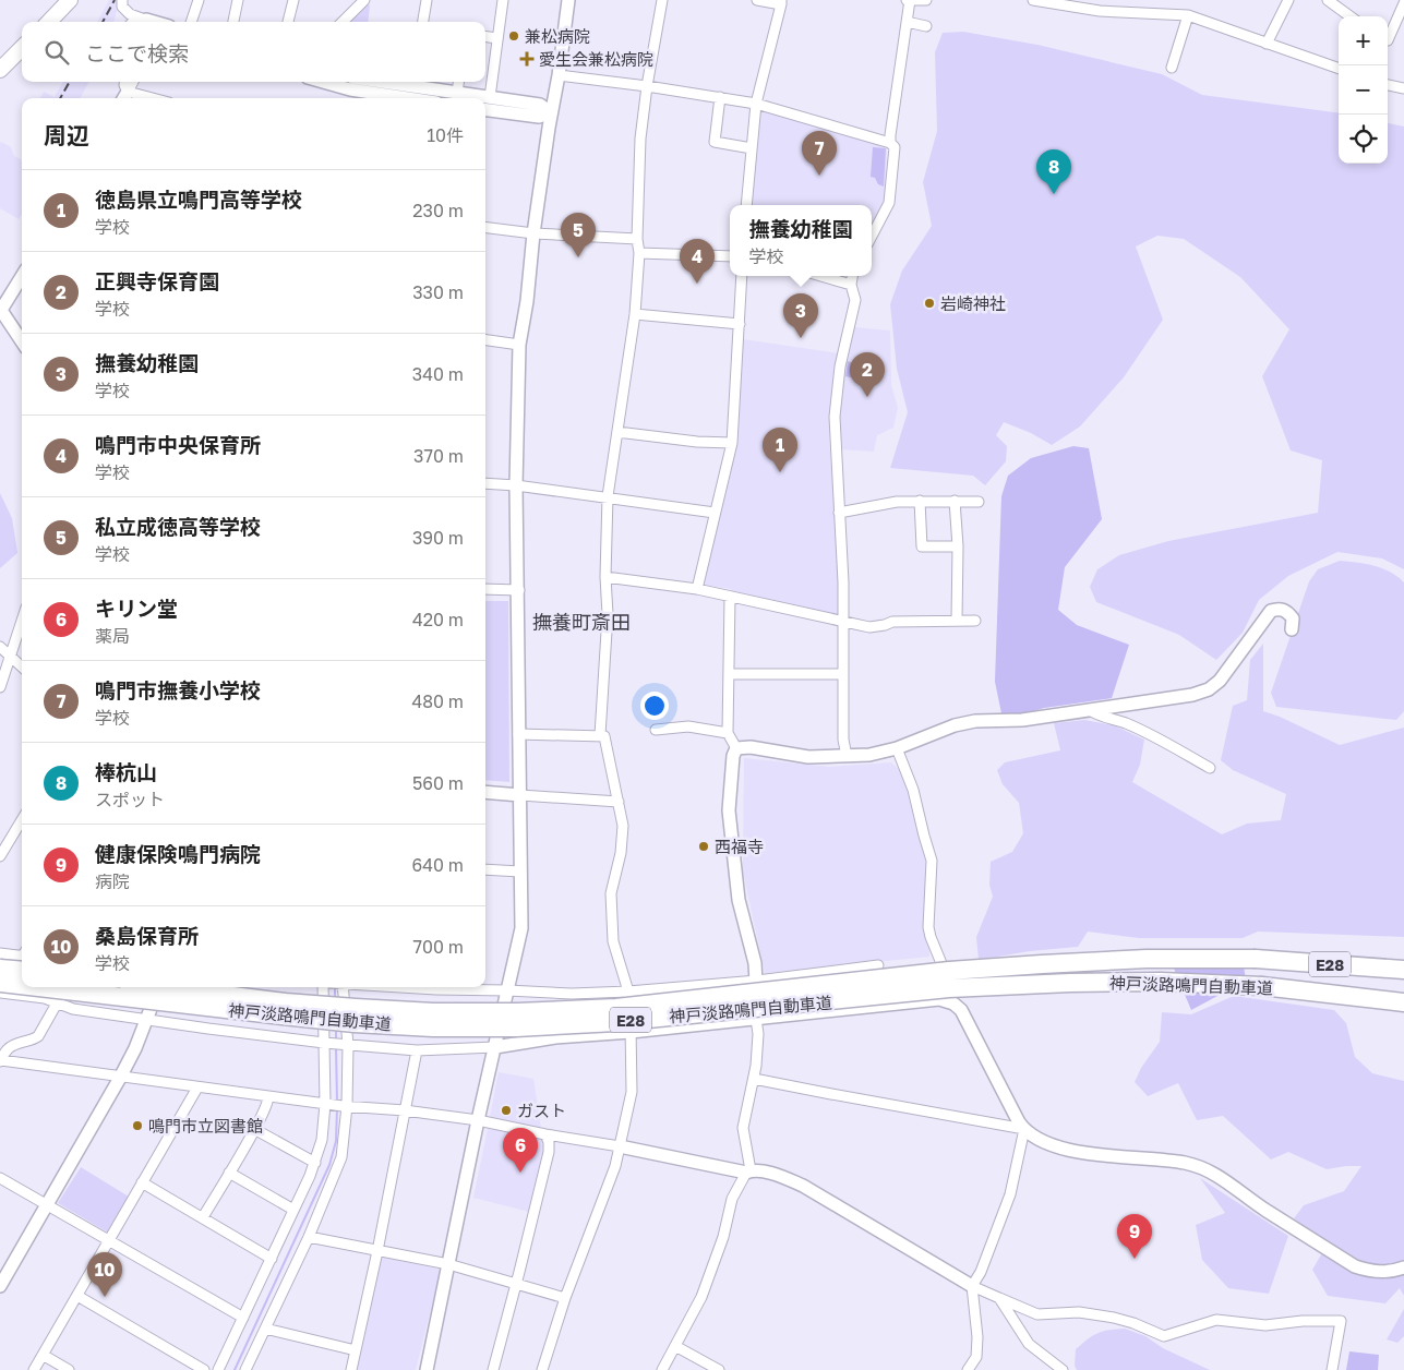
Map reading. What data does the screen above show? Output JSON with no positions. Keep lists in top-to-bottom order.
{
  "streets": {
    "highway": ["E28", "神戸淡路鳴門自動車道"]
  },
  "districts": ["撫養町斎田"],
  "places": {
    "other": [
      "兼松病院",
      "岩崎神社",
      "西福寺",
      "ガスト",
      "鳴門市立図書館"
    ],
    "health": ["愛生会兼松病院"]
  },
  "page": {
    "map_buttons": ["+", "−"],
    "search": "ここで検索",
    "heading": ["周辺", "10件"],
    "pins": [
      "7",
      "8",
      "5",
      "4",
      "3",
      "2",
      "1",
      "6",
      "9",
      "10"
    ],
    "list": [
      {
        "mark": "1",
        "name": "徳島県立鳴門高等学校",
        "note": "学校",
        "value": "230 m"
      },
      {
        "mark": "2",
        "name": "正興寺保育園",
        "note": "学校",
        "value": "330 m"
      },
      {
        "mark": "3",
        "name": "撫養幼稚園",
        "note": "学校",
        "value": "340 m"
      },
      {
        "mark": "4",
        "name": "鳴門市中央保育所",
        "note": "学校",
        "value": "370 m"
      },
      {
        "mark": "5",
        "name": "私立成徳高等学校",
        "note": "学校",
        "value": "390 m"
      },
      {
        "mark": "6",
        "name": "キリン堂",
        "note": "薬局",
        "value": "420 m"
      },
      {
        "mark": "7",
        "name": "鳴門市撫養小学校",
        "note": "学校",
        "value": "480 m"
      },
      {
        "mark": "8",
        "name": "棒杭山",
        "note": "スポット",
        "value": "560 m"
      },
      {
        "mark": "9",
        "name": "健康保険鳴門病院",
        "note": "病院",
        "value": "640 m"
      },
      {
        "mark": "10",
        "name": "桑島保育所",
        "note": "学校",
        "value": "700 m"
      }
    ],
    "popup": ["撫養幼稚園", "学校"]
  }
}
